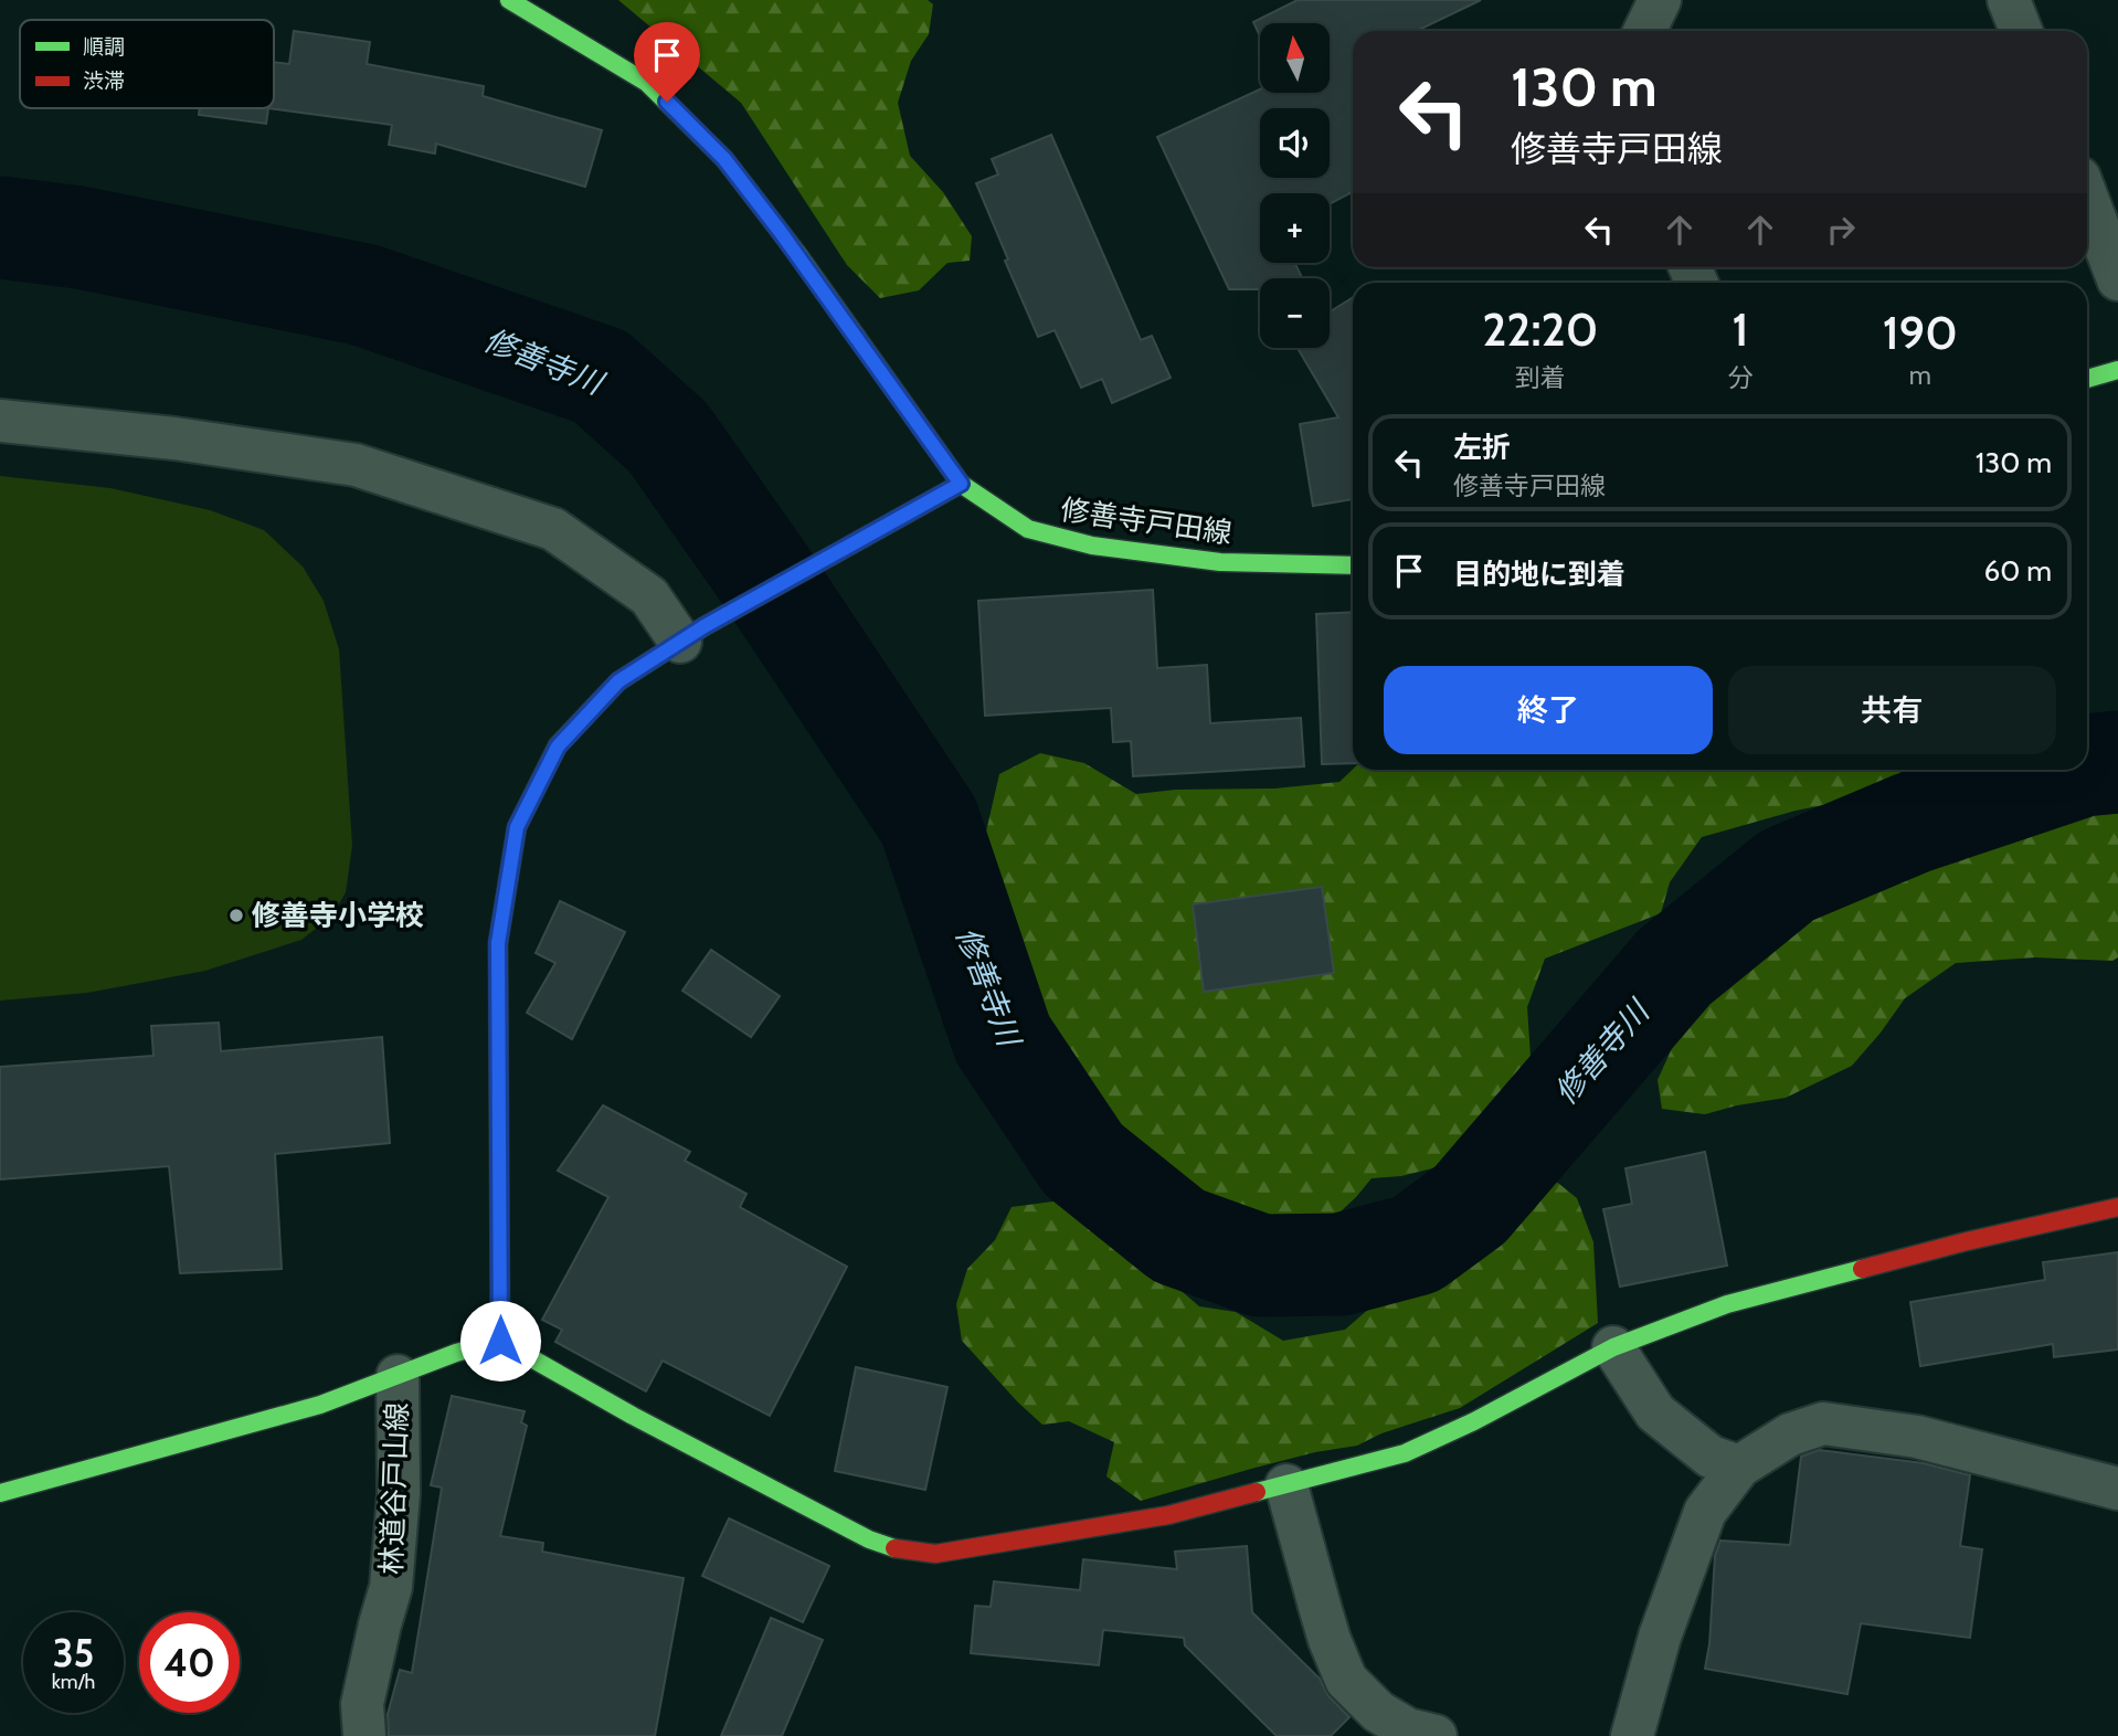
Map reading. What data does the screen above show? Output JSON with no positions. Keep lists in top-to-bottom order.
{
  "streets": {
    "street": ["修善寺戸田線", "林道谷戸山線"]
  },
  "water": ["修善寺川"],
  "places": ["修善寺小学校"],
  "legend": ["順調", "渋滞"],
  "north": "top",
  "page": {
    "map_buttons": ["+", "−"],
    "turn": ["130 m", "修善寺戸田線"],
    "eta": [
      "22:20",
      "到着",
      "1",
      "分",
      "190",
      "m"
    ],
    "list": [
      {
        "name": "左折",
        "note": "修善寺戸田線",
        "value": "130 m"
      },
      {
        "name": "目的地に到着",
        "value": "60 m"
      }
    ],
    "buttons": ["終了", "共有"],
    "speed": "35 km/h",
    "limit": "40"
  }
}
